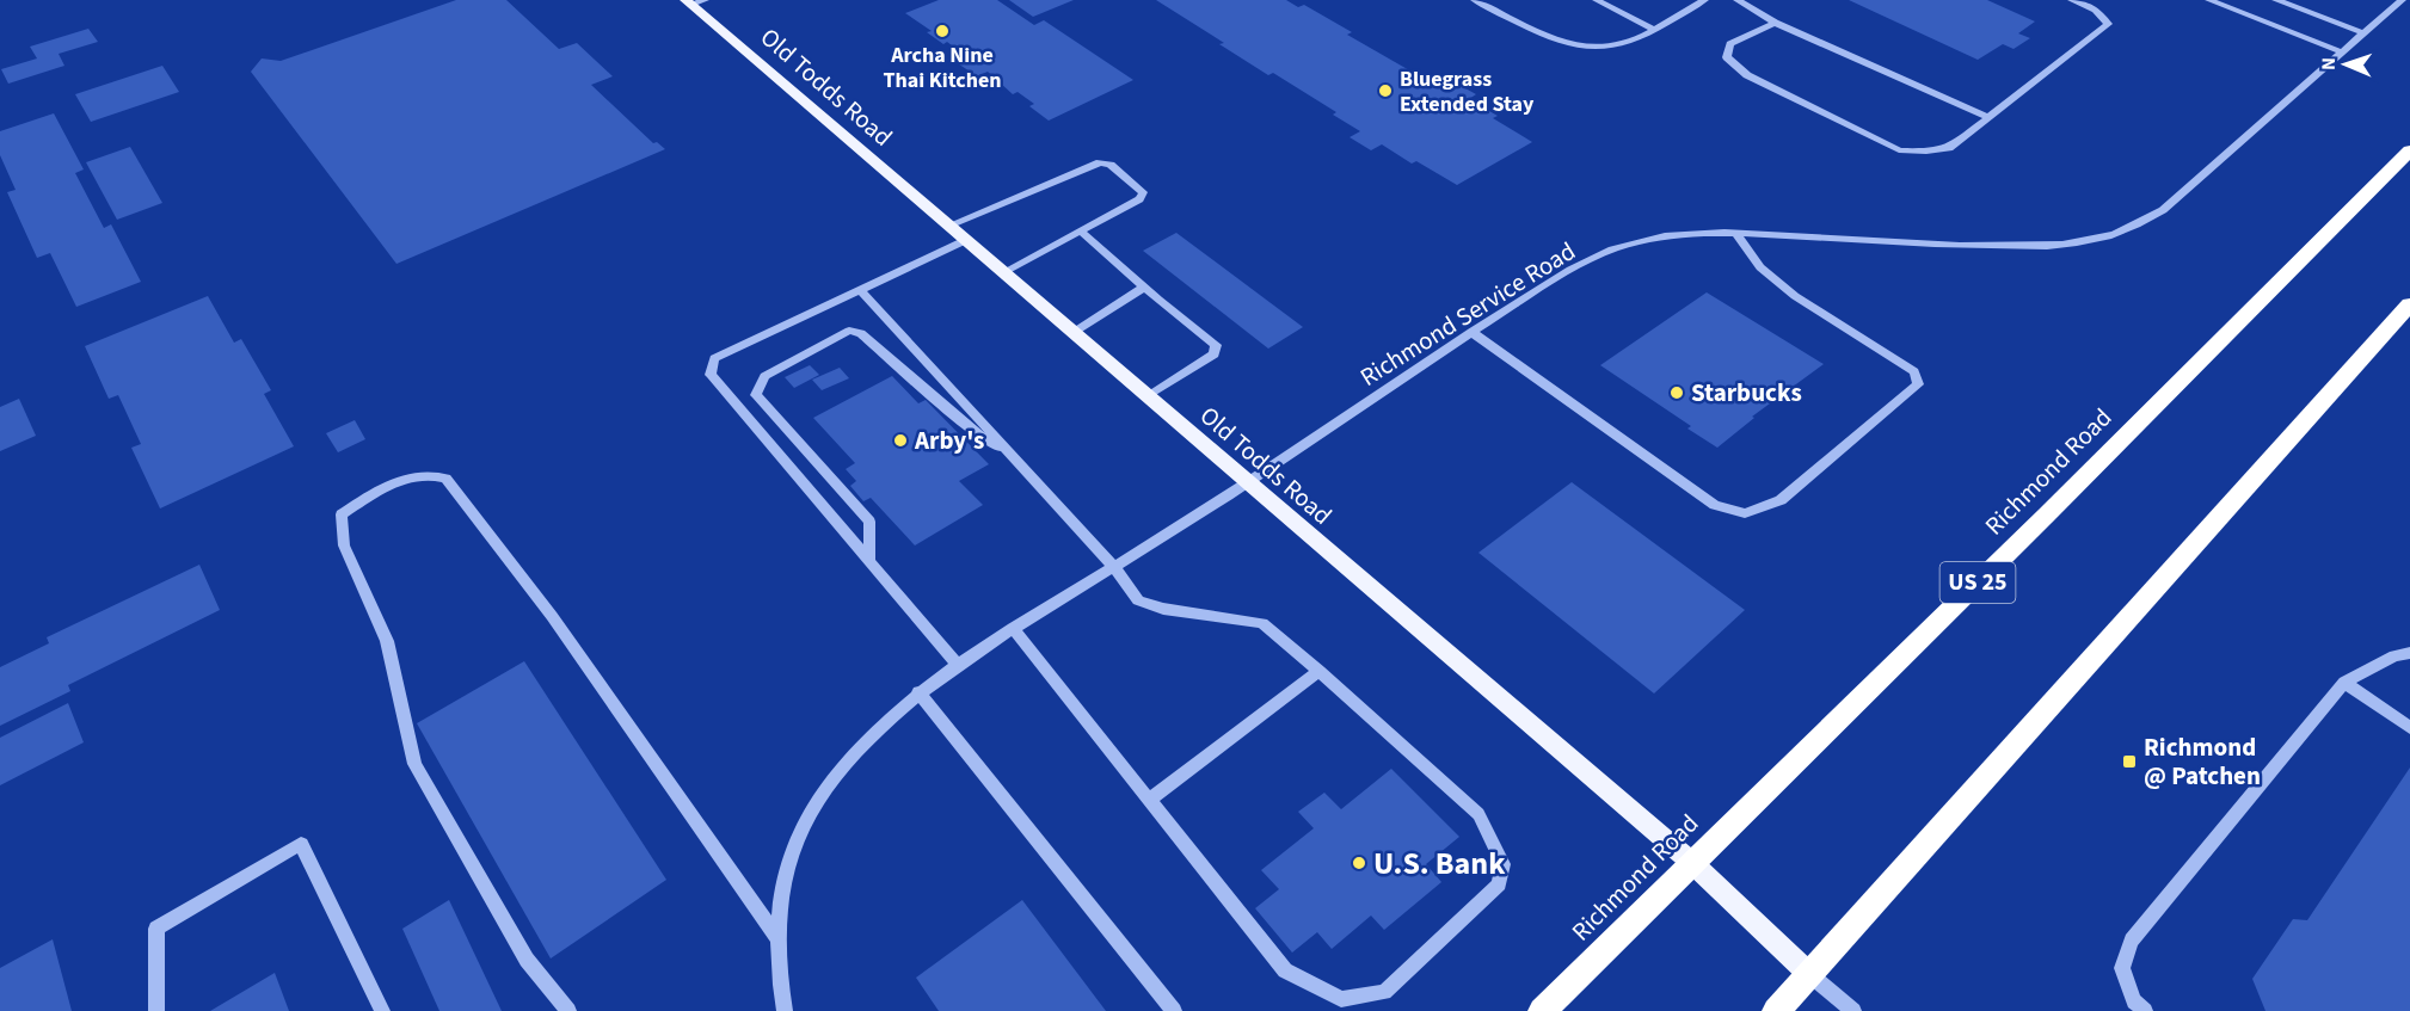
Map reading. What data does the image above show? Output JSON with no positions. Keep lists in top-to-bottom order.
{
  "streets": {
    "highway": ["Richmond Road", "US 25"],
    "main road": ["Old Todds Road"],
    "street": ["Richmond Service Road"]
  },
  "crossings": [
    ["Old Todds Road", "Richmond Service Road"],
    ["Old Todds Road", "Richmond Road"]
  ],
  "places": {
    "other": [
      "Archa Nine Thai Kitchen",
      "Bluegrass Extended Stay",
      "Starbucks",
      "Arby's",
      "U.S. Bank"
    ],
    "transit": ["Richmond @ Patchen"]
  },
  "north": "left"
}
